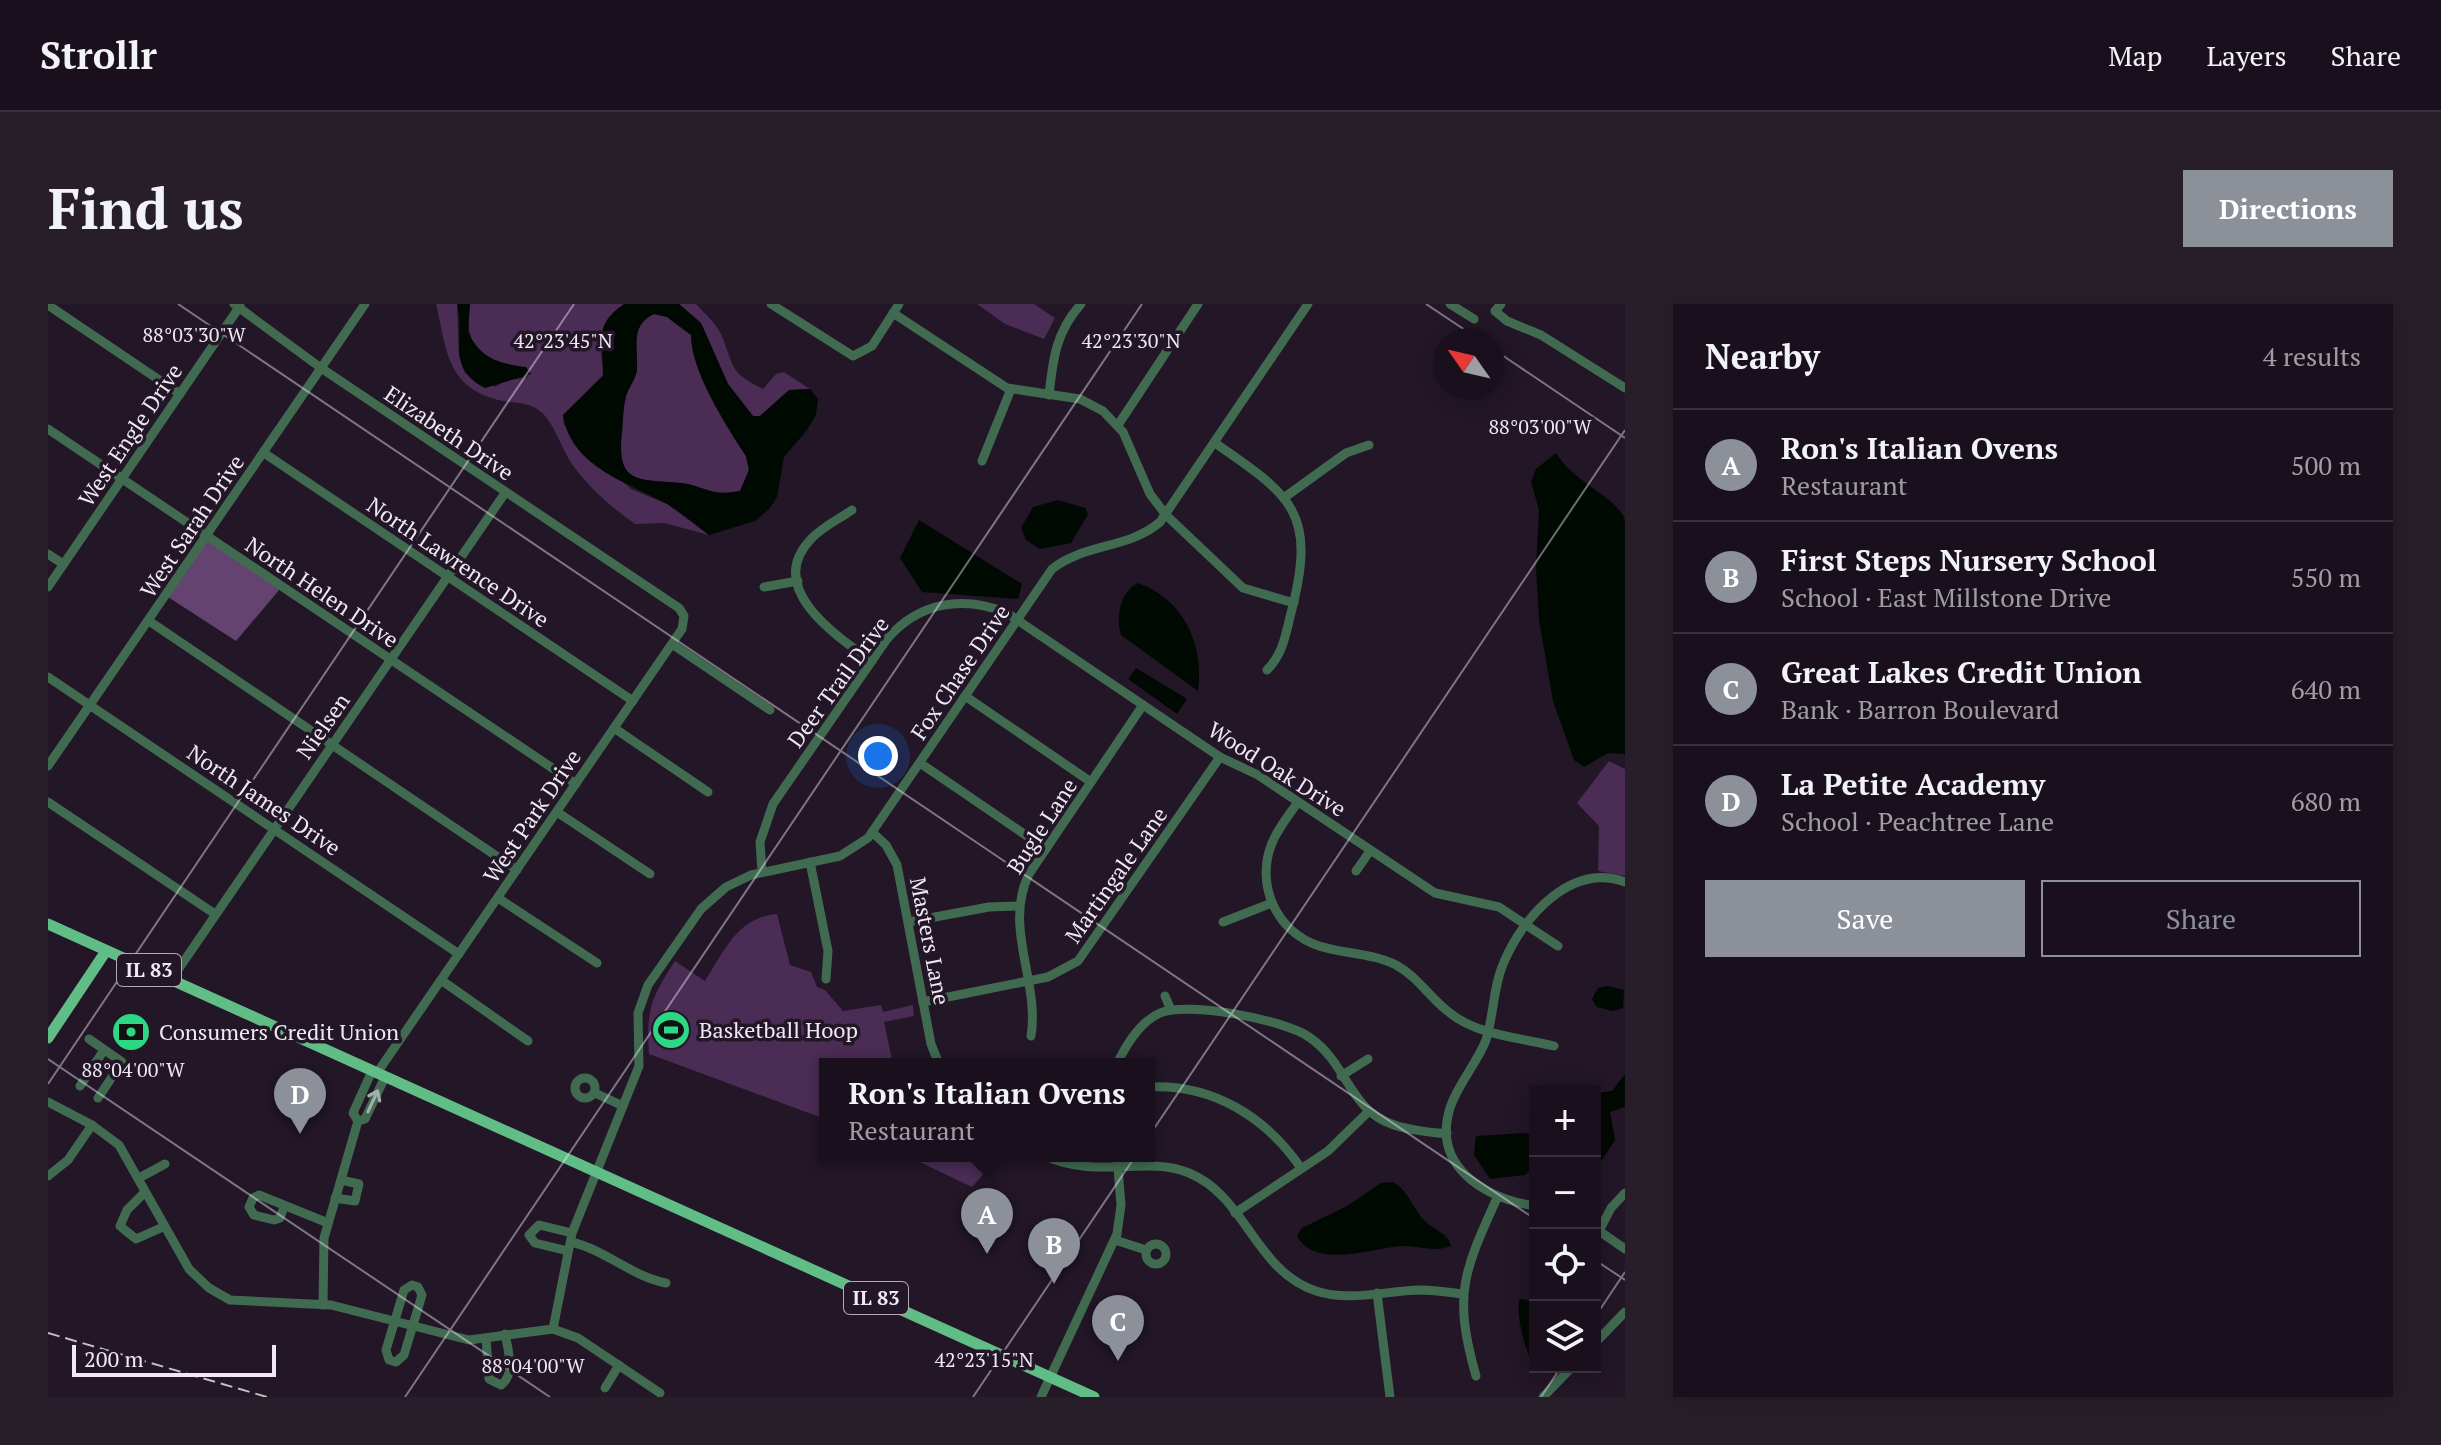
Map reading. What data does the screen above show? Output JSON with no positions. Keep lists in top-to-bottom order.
{
  "streets": {
    "main road": ["IL 83"],
    "street": [
      "Elizabeth Drive",
      "West Engle Drive",
      "West Sarah Drive",
      "North Lawrence Drive",
      "North Helen Drive",
      "Fox Chase Drive",
      "Deer Trail Drive",
      "Nielsen",
      "Wood Oak Drive",
      "North James Drive",
      "West Park Drive",
      "Bugle Lane",
      "Martingale Lane",
      "Masters Lane"
    ]
  },
  "crossings": [
    ["Elizabeth Drive", "West Engle Drive"],
    ["Elizabeth Drive", "West Sarah Drive"],
    ["Elizabeth Drive", "Nielsen"],
    ["Elizabeth Drive", "West Park Drive"],
    ["West Engle Drive", "North Helen Drive"],
    ["West Sarah Drive", "North Lawrence Drive"],
    ["West Sarah Drive", "North Helen Drive"],
    ["West Sarah Drive", "North James Drive"],
    ["North Lawrence Drive", "Nielsen"],
    ["North Lawrence Drive", "West Park Drive"],
    ["North Helen Drive", "Nielsen"],
    ["North Helen Drive", "West Park Drive"],
    ["Fox Chase Drive", "Deer Trail Drive"],
    ["Fox Chase Drive", "Wood Oak Drive"],
    ["Fox Chase Drive", "Masters Lane"],
    ["Fox Chase Drive", "IL 83"],
    ["Deer Trail Drive", "Wood Oak Drive"],
    ["Nielsen", "North James Drive"],
    ["Nielsen", "IL 83"],
    ["Wood Oak Drive", "Bugle Lane"],
    ["Wood Oak Drive", "Martingale Lane"],
    ["North James Drive", "West Park Drive"],
    ["West Park Drive", "IL 83"],
    ["Bugle Lane", "Martingale Lane"],
    ["Martingale Lane", "Masters Lane"]
  ],
  "places": {
    "sports": ["Basketball Hoop"],
    "bank": ["Consumers Credit Union"]
  },
  "scale_bar": "200 m",
  "north": "top left",
  "page": {
    "header": "Strollr",
    "nav": ["Map", "Layers", "Share"],
    "buttons": [
      "Directions",
      ["Save", "Share"]
    ],
    "title": "Find us",
    "heading": ["Nearby", "4 results"],
    "list": [
      {
        "mark": "A",
        "name": "Ron's Italian Ovens",
        "note": "Restaurant",
        "value": "500 m"
      },
      {
        "mark": "B",
        "name": "First Steps Nursery School",
        "note": "School · East Millstone Drive",
        "value": "550 m"
      },
      {
        "mark": "C",
        "name": "Great Lakes Credit Union",
        "note": "Bank · Barron Boulevard",
        "value": "640 m"
      },
      {
        "mark": "D",
        "name": "La Petite Academy",
        "note": "School · Peachtree Lane",
        "value": "680 m"
      }
    ],
    "popup": ["Ron's Italian Ovens", "Restaurant"],
    "pins": [
      "D",
      "A",
      "B",
      "C"
    ],
    "map_buttons": ["+", "−"],
    "scale": "200 m"
  },
  "coordinates": [
    "88°03'30\"W",
    "42°23'45\"N",
    "42°23'30\"N",
    "88°03'00\"W",
    "88°04'00\"W",
    "42°23'15\"N"
  ]
}
